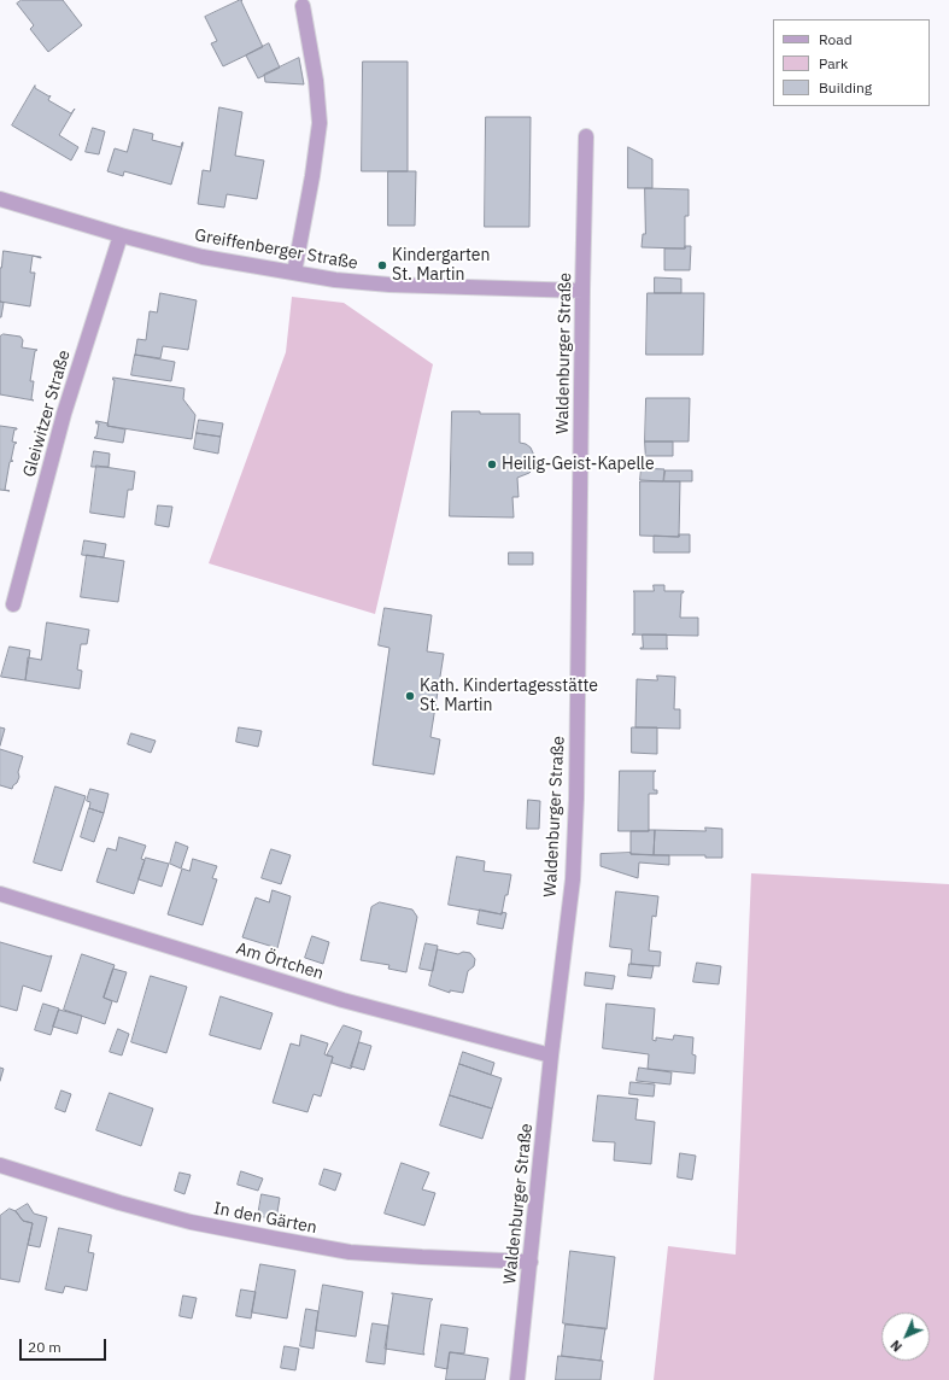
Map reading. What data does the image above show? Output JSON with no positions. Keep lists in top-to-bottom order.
{
  "streets": {
    "street": [
      "Greiffenberger Straße",
      "Waldenburger Straße",
      "Gleiwitzer Straße",
      "Am Örtchen",
      "In den Gärten"
    ]
  },
  "crossings": [
    ["Greiffenberger Straße", "Waldenburger Straße"],
    ["Greiffenberger Straße", "Gleiwitzer Straße"],
    ["Waldenburger Straße", "Am Örtchen"],
    ["Waldenburger Straße", "In den Gärten"]
  ],
  "places": ["Kindergarten St. Martin", "Heilig-Geist-Kapelle", "Kath. Kindertagesstätte St. Martin"],
  "legend": ["Road", "Park", "Building"],
  "scale_bar": "20 m",
  "north": "bottom left"
}
